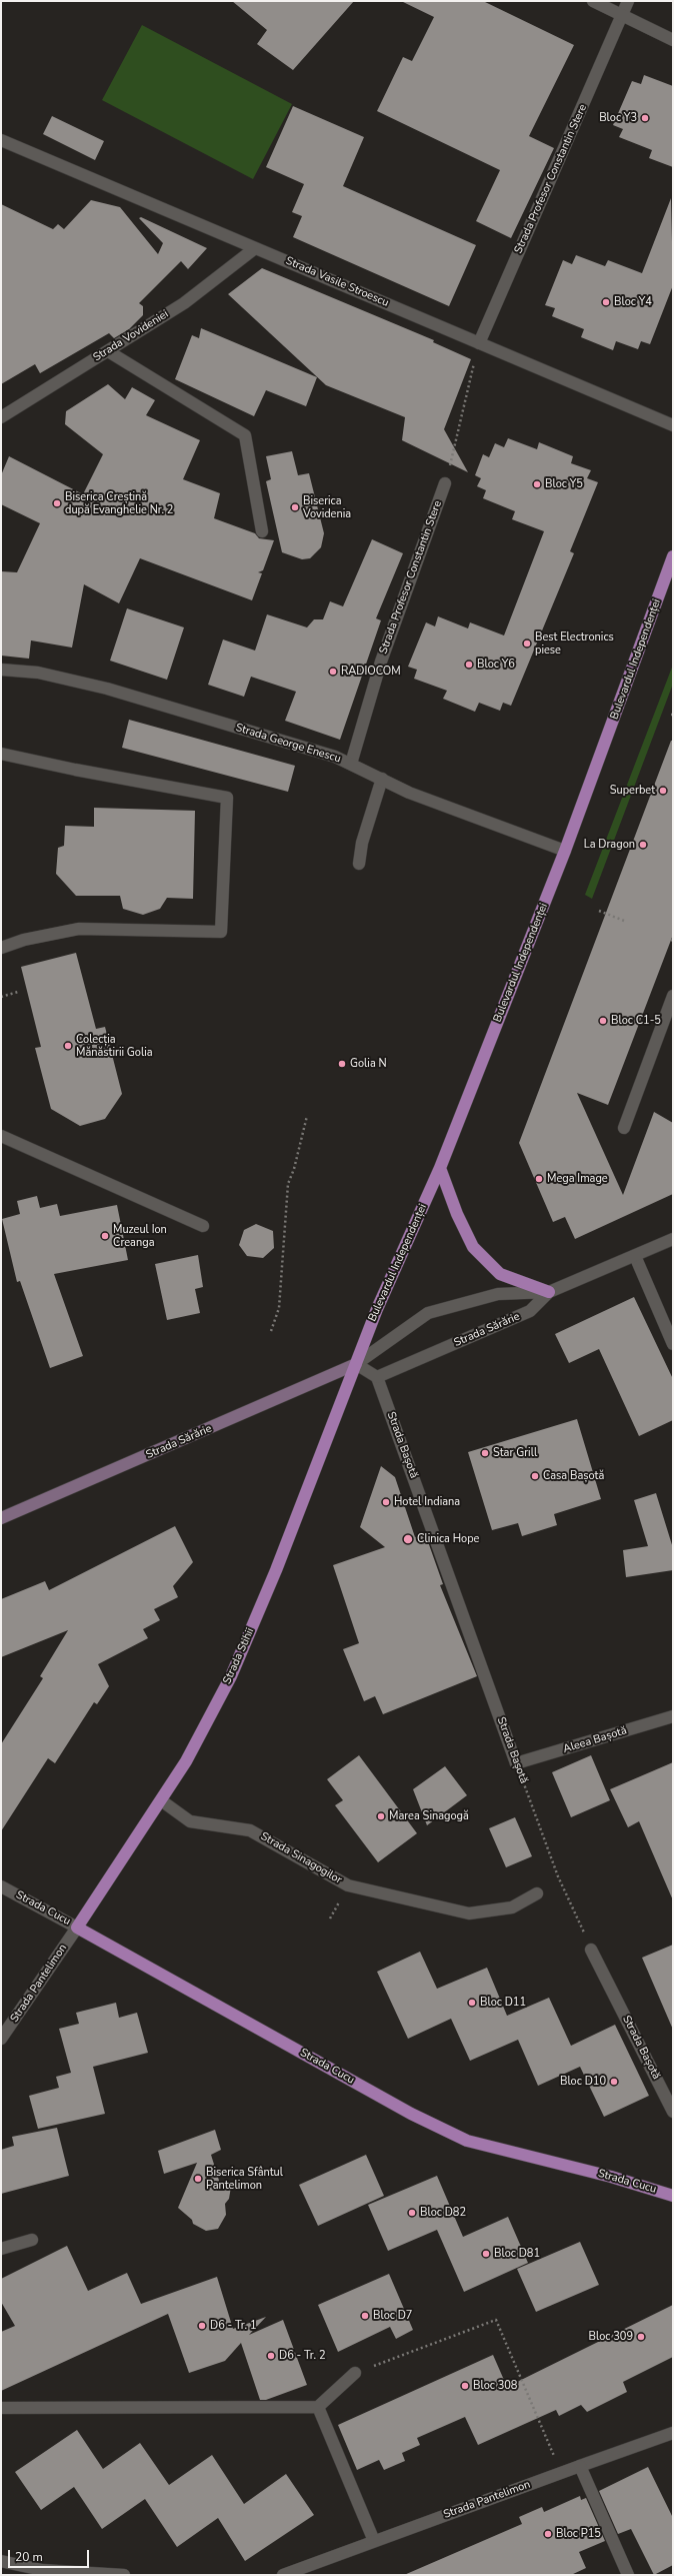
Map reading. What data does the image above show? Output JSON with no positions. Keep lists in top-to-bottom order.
{
  "streets": {
    "main road": [
      "Bulevardul Independenței",
      "Strada Sărărie",
      "Strada Stihii",
      "Strada Cucu"
    ],
    "street": [
      "Strada Profesor Constantin Stere",
      "Strada Vasile Stroescu",
      "Strada Vovideniei",
      "Strada George Enescu",
      "Strada Bașotă",
      "Aleea Bașotă",
      "Strada Sinagogilor",
      "Strada Pantelimon"
    ]
  },
  "crossings": [
    ["Strada Profesor Constantin Stere", "Strada Vasile Stroescu"],
    ["Strada Profesor Constantin Stere", "Strada George Enescu"],
    ["Strada Vasile Stroescu", "Strada Vovideniei"],
    ["Bulevardul Independenței", "Strada George Enescu"],
    ["Bulevardul Independenței", "Strada Sărărie"],
    ["Bulevardul Independenței", "Strada Stihii"],
    ["Strada Sărărie", "Strada Bașotă"],
    ["Strada Sărărie", "Strada Stihii"],
    ["Strada Bașotă", "Aleea Bașotă"],
    ["Strada Stihii", "Strada Sinagogilor"],
    ["Strada Stihii", "Strada Cucu"],
    ["Strada Stihii", "Strada Pantelimon"],
    ["Strada Cucu", "Strada Pantelimon"]
  ],
  "places": [
    "Bloc Y3",
    "Bloc Y4",
    "Bloc Y5",
    "Biserica Creștină după Evanghelie Nr. 2",
    "Biserica Vovidenia",
    "Best Electronics piese",
    "Bloc Y6",
    "RADIOCOM",
    "Superbet",
    "La Dragon",
    "Bloc C1-5",
    "Colecția Mănăstirii Golia",
    "Golia N",
    "Mega Image",
    "Muzeul Ion Creanga",
    "Star Grill",
    "Casa Bașotă",
    "Hotel Indiana",
    "Clinica Hope",
    "Marea Sinagogă",
    "Bloc D11",
    "Bloc D10",
    "Biserica Sfântul Pantelimon",
    "Bloc D82",
    "Bloc D81",
    "Bloc D7",
    "D6 - Tr. 1",
    "Bloc 309",
    "D6 - Tr. 2",
    "Bloc 308",
    "Bloc P15"
  ],
  "scale_bar": "20 m"
}
